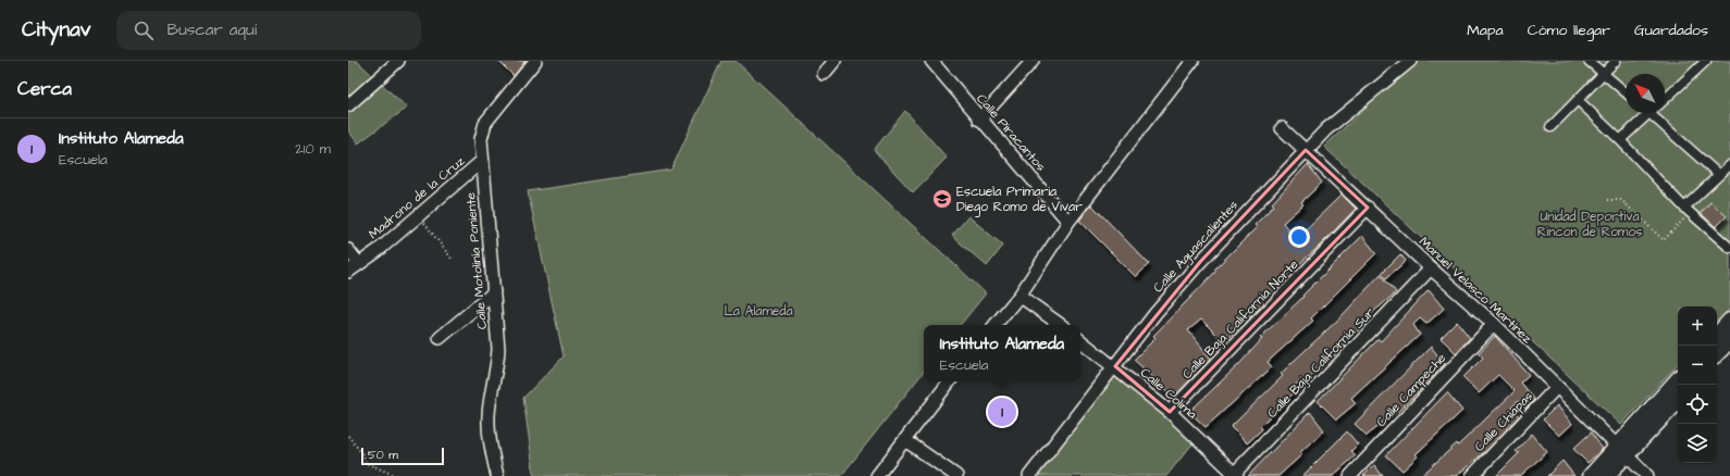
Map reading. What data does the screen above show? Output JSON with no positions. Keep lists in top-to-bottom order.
{
  "streets": {
    "street": [
      "Calle Piracantos",
      "Madrono de la Cruz",
      "Calle Aguascalientes",
      "Calle Motolinía Poniente",
      "Manuel Velasco Martínez",
      "Calle Baja California Norte",
      "Calle Baja California Sur",
      "Calle Campeche",
      "Calle Colima",
      "Calle Chiapas"
    ]
  },
  "crossings": [
    ["Madrono de la Cruz", "Calle Motolinía Poniente"],
    ["Calle Aguascalientes", "Manuel Velasco Martínez"],
    ["Calle Aguascalientes", "Calle Colima"],
    ["Manuel Velasco Martínez", "Calle Baja California Norte"],
    ["Manuel Velasco Martínez", "Calle Baja California Sur"],
    ["Manuel Velasco Martínez", "Calle Campeche"],
    ["Manuel Velasco Martínez", "Calle Chiapas"],
    ["Calle Baja California Norte", "Calle Colima"],
    ["Calle Baja California Sur", "Calle Colima"]
  ],
  "parks": ["Unidad Deportiva Rincon de Romos", "La Alameda"],
  "places": {
    "school or university": ["Escuela Primaria Diego Romo de Vivar"]
  },
  "scale_bar": "50 m",
  "north": "top left",
  "page": {
    "header": "Citynav",
    "search": "Buscar aquí",
    "nav": ["Mapa", "Cómo llegar", "Guardados"],
    "heading": "Cerca",
    "list": [
      {
        "mark": "1",
        "name": "Instituto Alameda",
        "note": "Escuela",
        "value": "210 m"
      }
    ],
    "map_buttons": ["+", "−"],
    "popup": ["Instituto Alameda", "Escuela"],
    "pins": "1",
    "scale": "50 m"
  }
}
